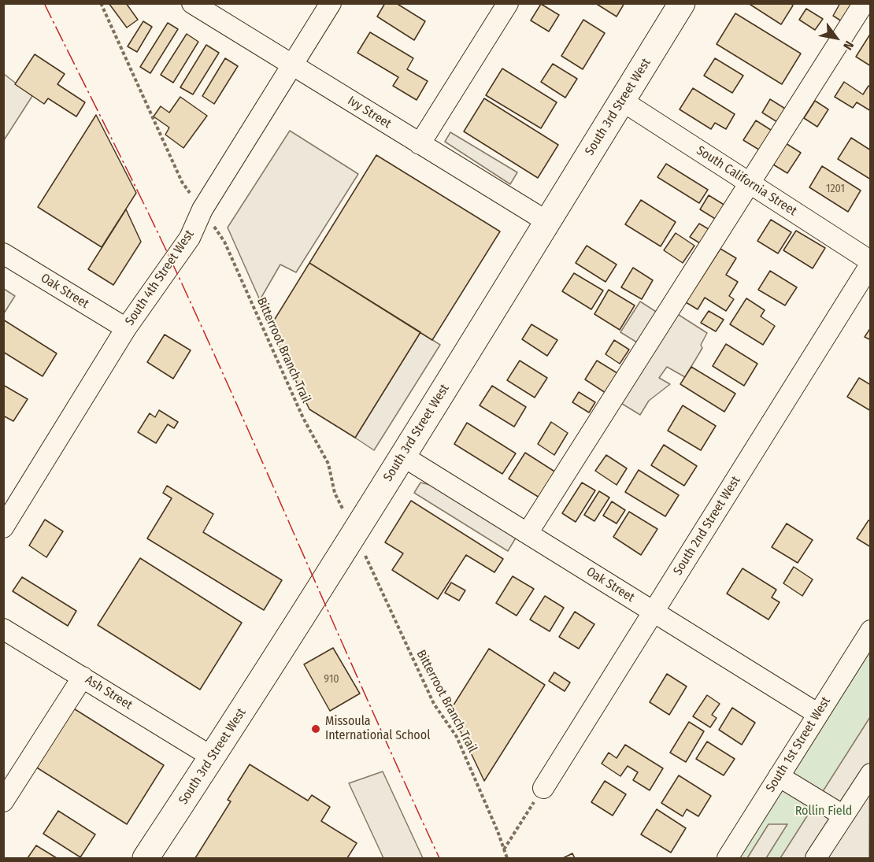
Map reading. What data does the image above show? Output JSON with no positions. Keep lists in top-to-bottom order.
{
  "streets": {
    "main road": ["South 3rd Street West"],
    "street": [
      "Ivy Street",
      "South California Street",
      "South 4th Street West",
      "Oak Street",
      "South 2nd Street West",
      "Ash Street",
      "South 1st Street West"
    ],
    "path": ["Bitterroot Branch Trail"]
  },
  "crossings": [
    ["South 3rd Street West", "Ivy Street"],
    ["South 3rd Street West", "South California Street"],
    ["South 3rd Street West", "Oak Street"],
    ["South 3rd Street West", "Ash Street"],
    ["Ivy Street", "South 4th Street West"],
    ["South California Street", "South 2nd Street West"],
    ["South 4th Street West", "Oak Street"],
    ["Oak Street", "South 2nd Street West"],
    ["Oak Street", "South 1st Street West"]
  ],
  "parks": ["Rollin Field"],
  "places": ["Missoula International School"],
  "house_numbers": ["1201", "910"],
  "north": "bottom right"
}
